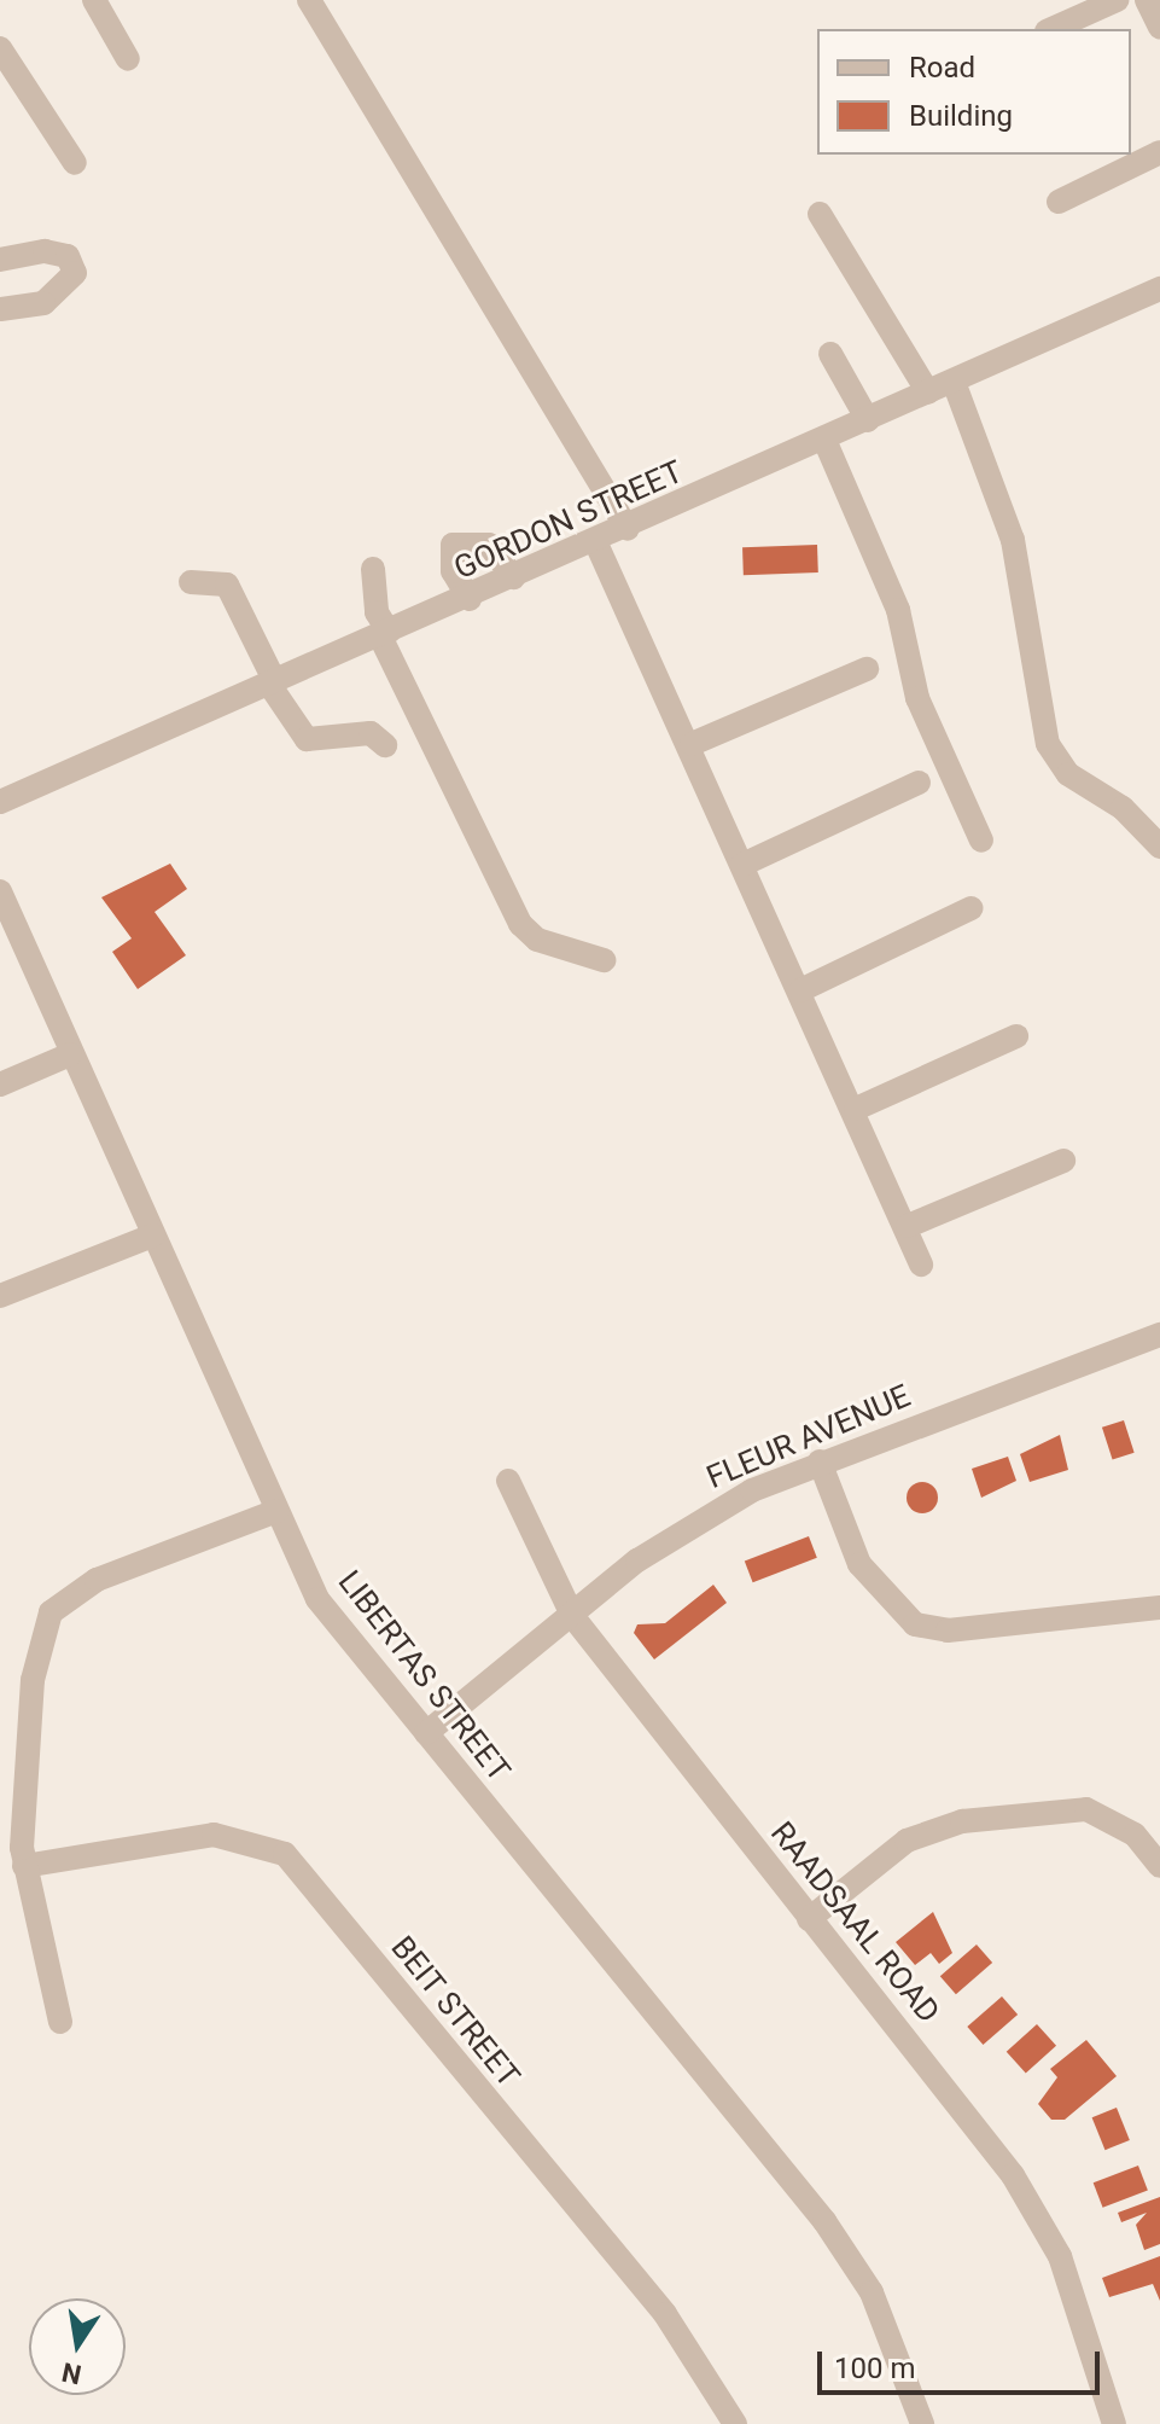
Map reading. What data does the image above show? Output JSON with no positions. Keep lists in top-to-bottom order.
{
  "streets": {
    "street": [
      "GORDON STREET",
      "FLEUR AVENUE",
      "LIBERTAS STREET",
      "RAADSAAL ROAD",
      "BEIT STREET"
    ]
  },
  "crossings": [
    ["FLEUR AVENUE", "LIBERTAS STREET"],
    ["FLEUR AVENUE", "RAADSAAL ROAD"]
  ],
  "legend": ["Road", "Building"],
  "scale_bar": "100 m",
  "north": "bottom"
}
